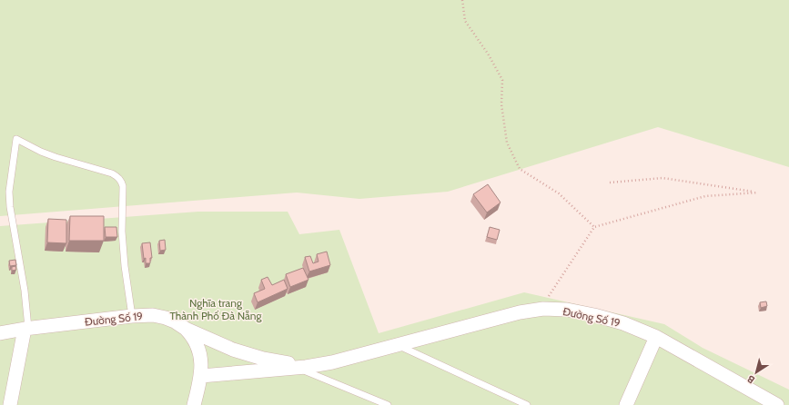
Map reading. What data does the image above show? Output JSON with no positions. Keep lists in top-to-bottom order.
{
  "streets": {
    "street": ["Đường Số 19"]
  },
  "parks": ["Nghĩa trang Thành Phố Đà Nẵng"],
  "north": "bottom left"
}
